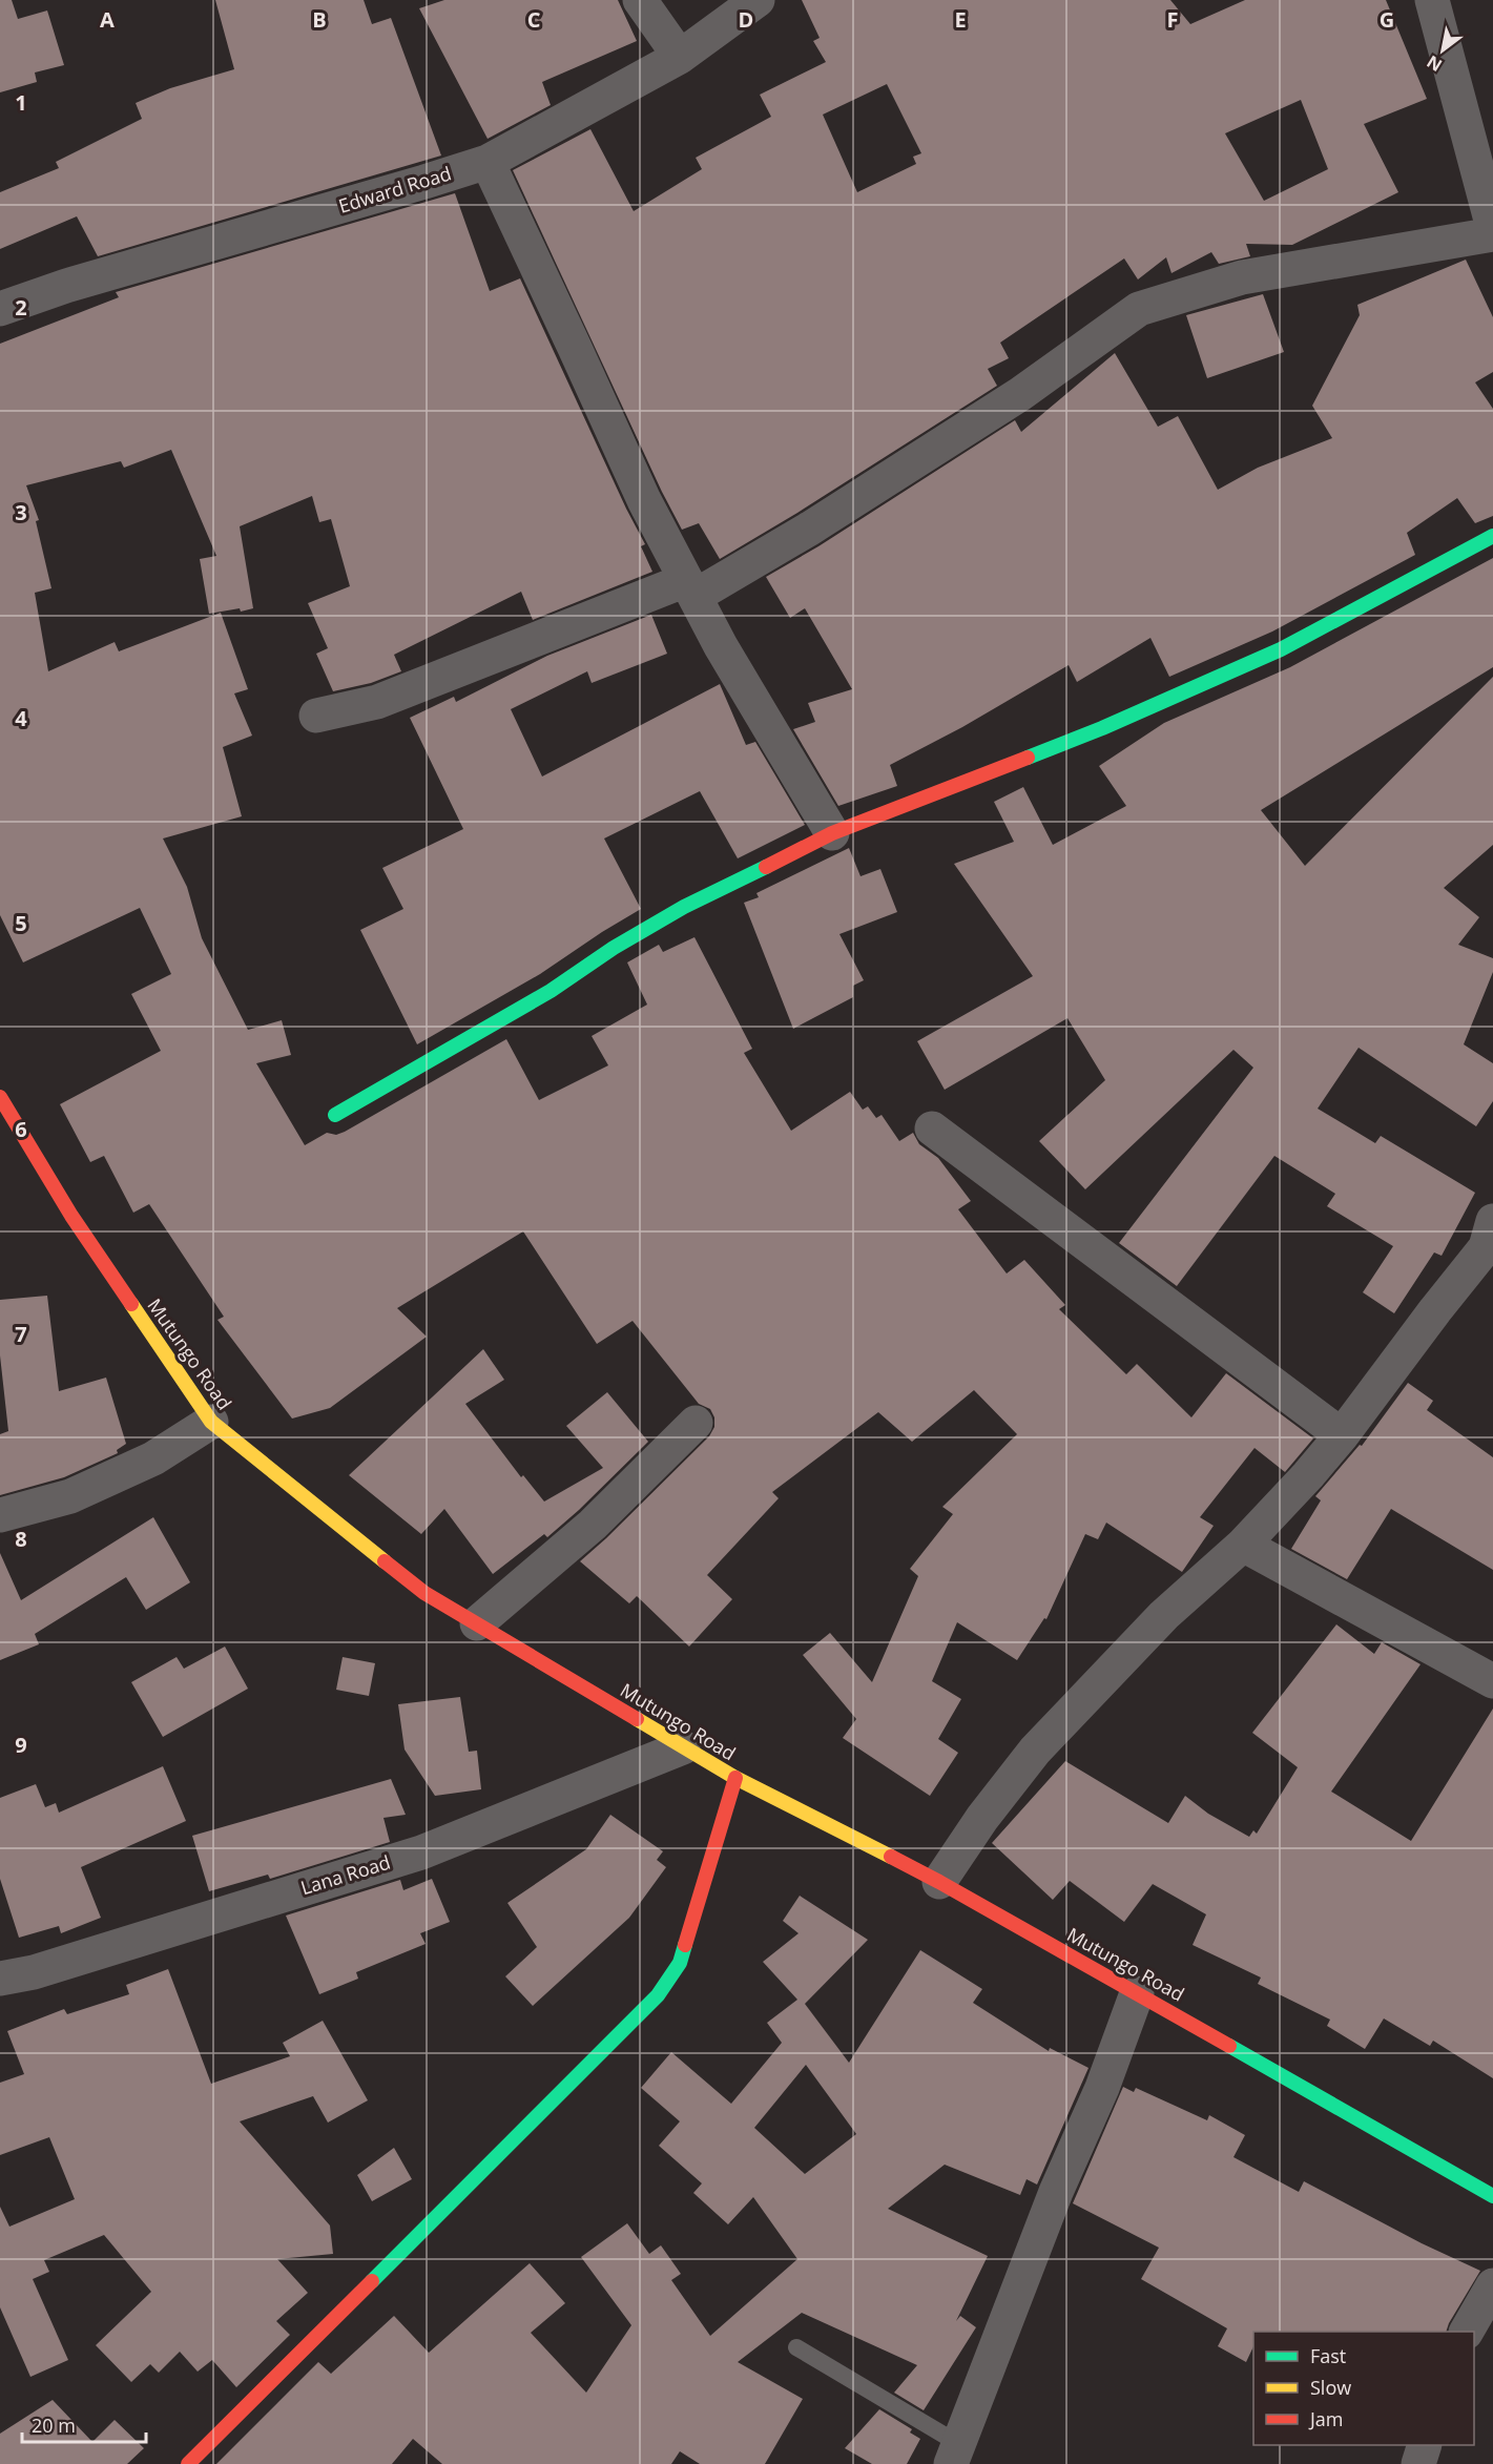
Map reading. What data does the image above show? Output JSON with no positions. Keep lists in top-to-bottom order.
{
  "streets": {
    "street": ["Edward Road", "Mutungo Road", "Lana Road"]
  },
  "crossings": [
    ["Mutungo Road", "Lana Road"]
  ],
  "legend": ["Fast", "Slow", "Jam"],
  "scale_bar": "20 m",
  "north": "bottom left",
  "grid": {
    "columns": [
      "A",
      "B",
      "C",
      "D",
      "E",
      "F",
      "G"
    ],
    "rows": [
      "1",
      "2",
      "3",
      "4",
      "5",
      "6",
      "7",
      "8",
      "9"
    ]
  }
}
